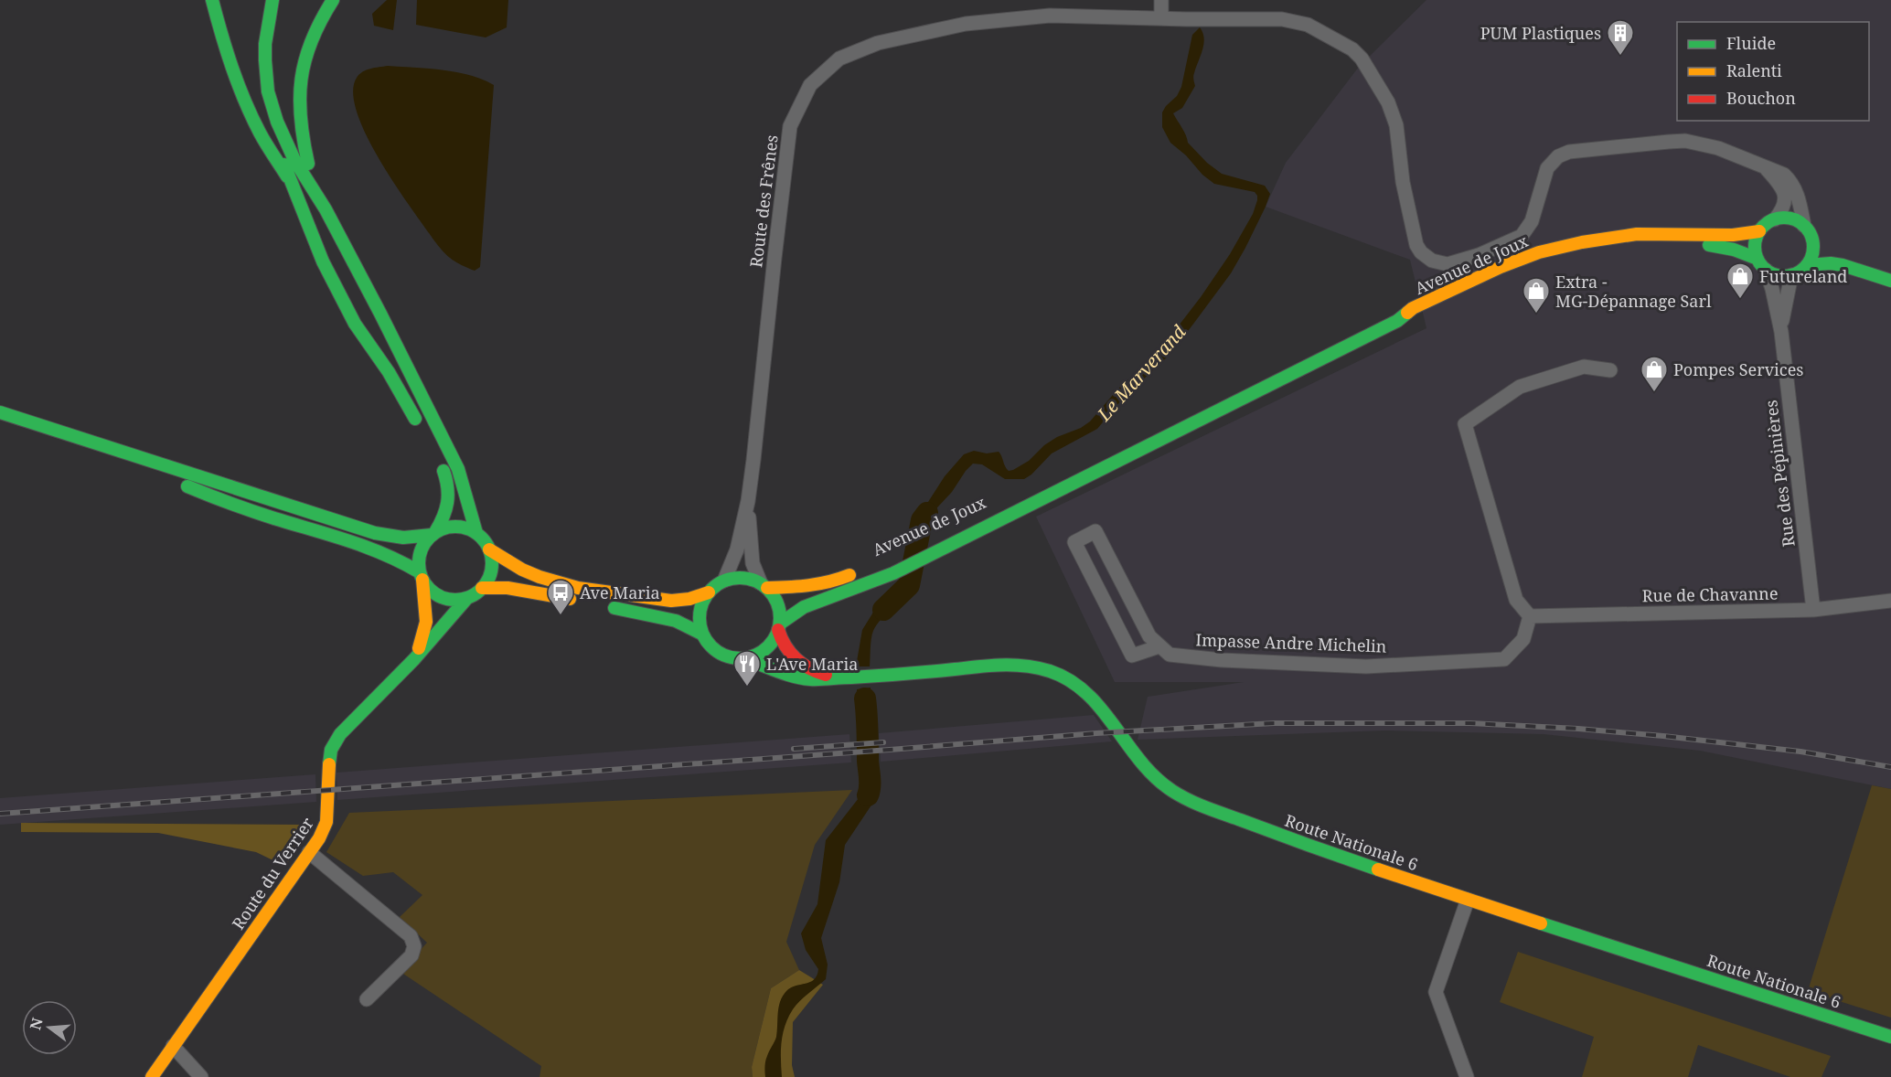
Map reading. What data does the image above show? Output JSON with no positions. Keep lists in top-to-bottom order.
{
  "streets": {
    "main road": ["Avenue de Joux", "Route Nationale 6", "Route du Verrier"],
    "street": [
      "Route des Frênes",
      "Rue des Pépinières",
      "Rue de Chavanne",
      "Impasse Andre Michelin"
    ]
  },
  "crossings": [
    ["Route des Frênes", "Avenue de Joux"],
    ["Route des Frênes", "Rue des Pépinières"],
    ["Route des Frênes", "Route Nationale 6"],
    ["Avenue de Joux", "Rue des Pépinières"],
    ["Avenue de Joux", "Route Nationale 6"],
    ["Rue des Pépinières", "Rue de Chavanne"],
    ["Rue de Chavanne", "Impasse Andre Michelin"]
  ],
  "water": ["Le Marverand"],
  "places": {
    "building": ["PUM Plastiques"],
    "shop": ["Futureland", "Extra - MG-Dépannage Sarl", "Pompes Services"],
    "bus stop": ["Ave Maria"],
    "restaurant": ["L'Ave Maria"]
  },
  "legend": ["Fluide", "Ralenti", "Bouchon"],
  "north": "left"
}
